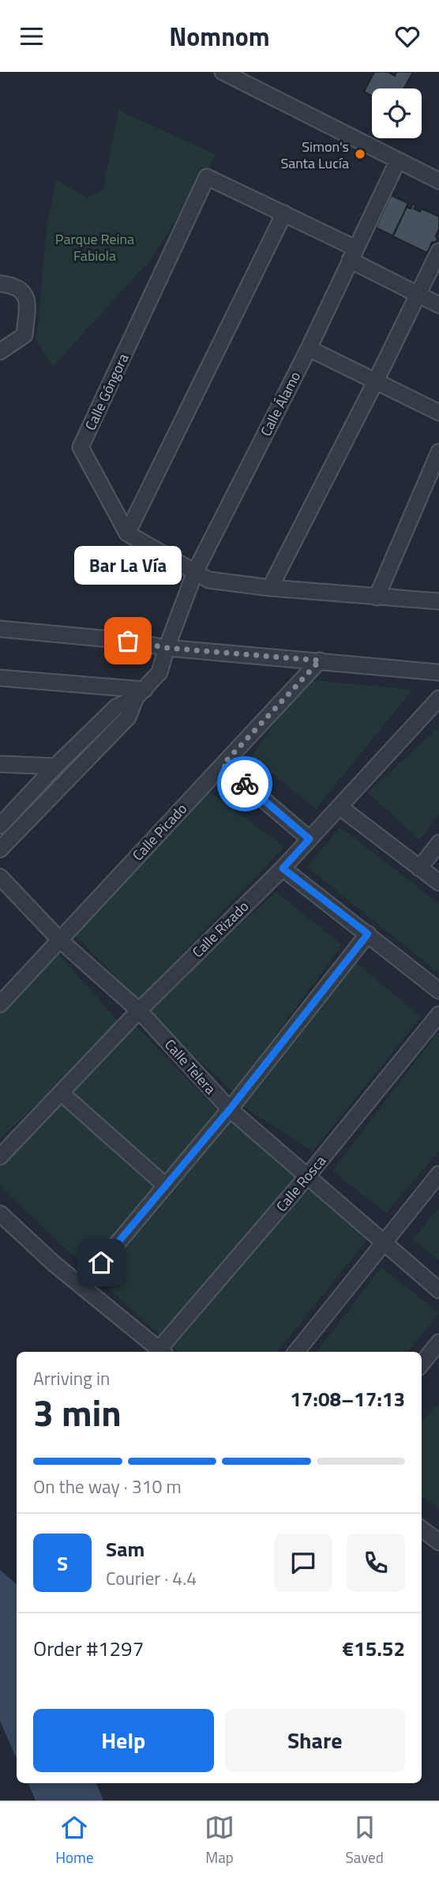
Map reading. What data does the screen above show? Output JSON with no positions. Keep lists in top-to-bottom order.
{
  "streets": {
    "street": [
      "Calle Góngora",
      "Calle Álamo",
      "Calle Picado",
      "Calle Rizado",
      "Calle Telera",
      "Calle Rosca"
    ]
  },
  "crossings": [
    ["Calle Picado", "Calle Telera"],
    ["Calle Rizado", "Calle Telera"],
    ["Calle Telera", "Calle Rosca"]
  ],
  "parks": ["Parque Reina Fabiola"],
  "places": ["Simon's Santa Lucía", "Bar La Vía"],
  "page": {
    "header": "Nomnom",
    "bubble": "Bar La Vía",
    "heading": ["3 min", "Arriving in", "17:08–17:13"],
    "panel": [
      "Sam",
      "Courier · 4.4",
      "Order #1297",
      "€15.52"
    ],
    "bar": "On the way · 310 m",
    "round": "S",
    "buttons": ["Help", "Share"],
    "tabs": ["Home", "Map", "Saved"]
  }
}
